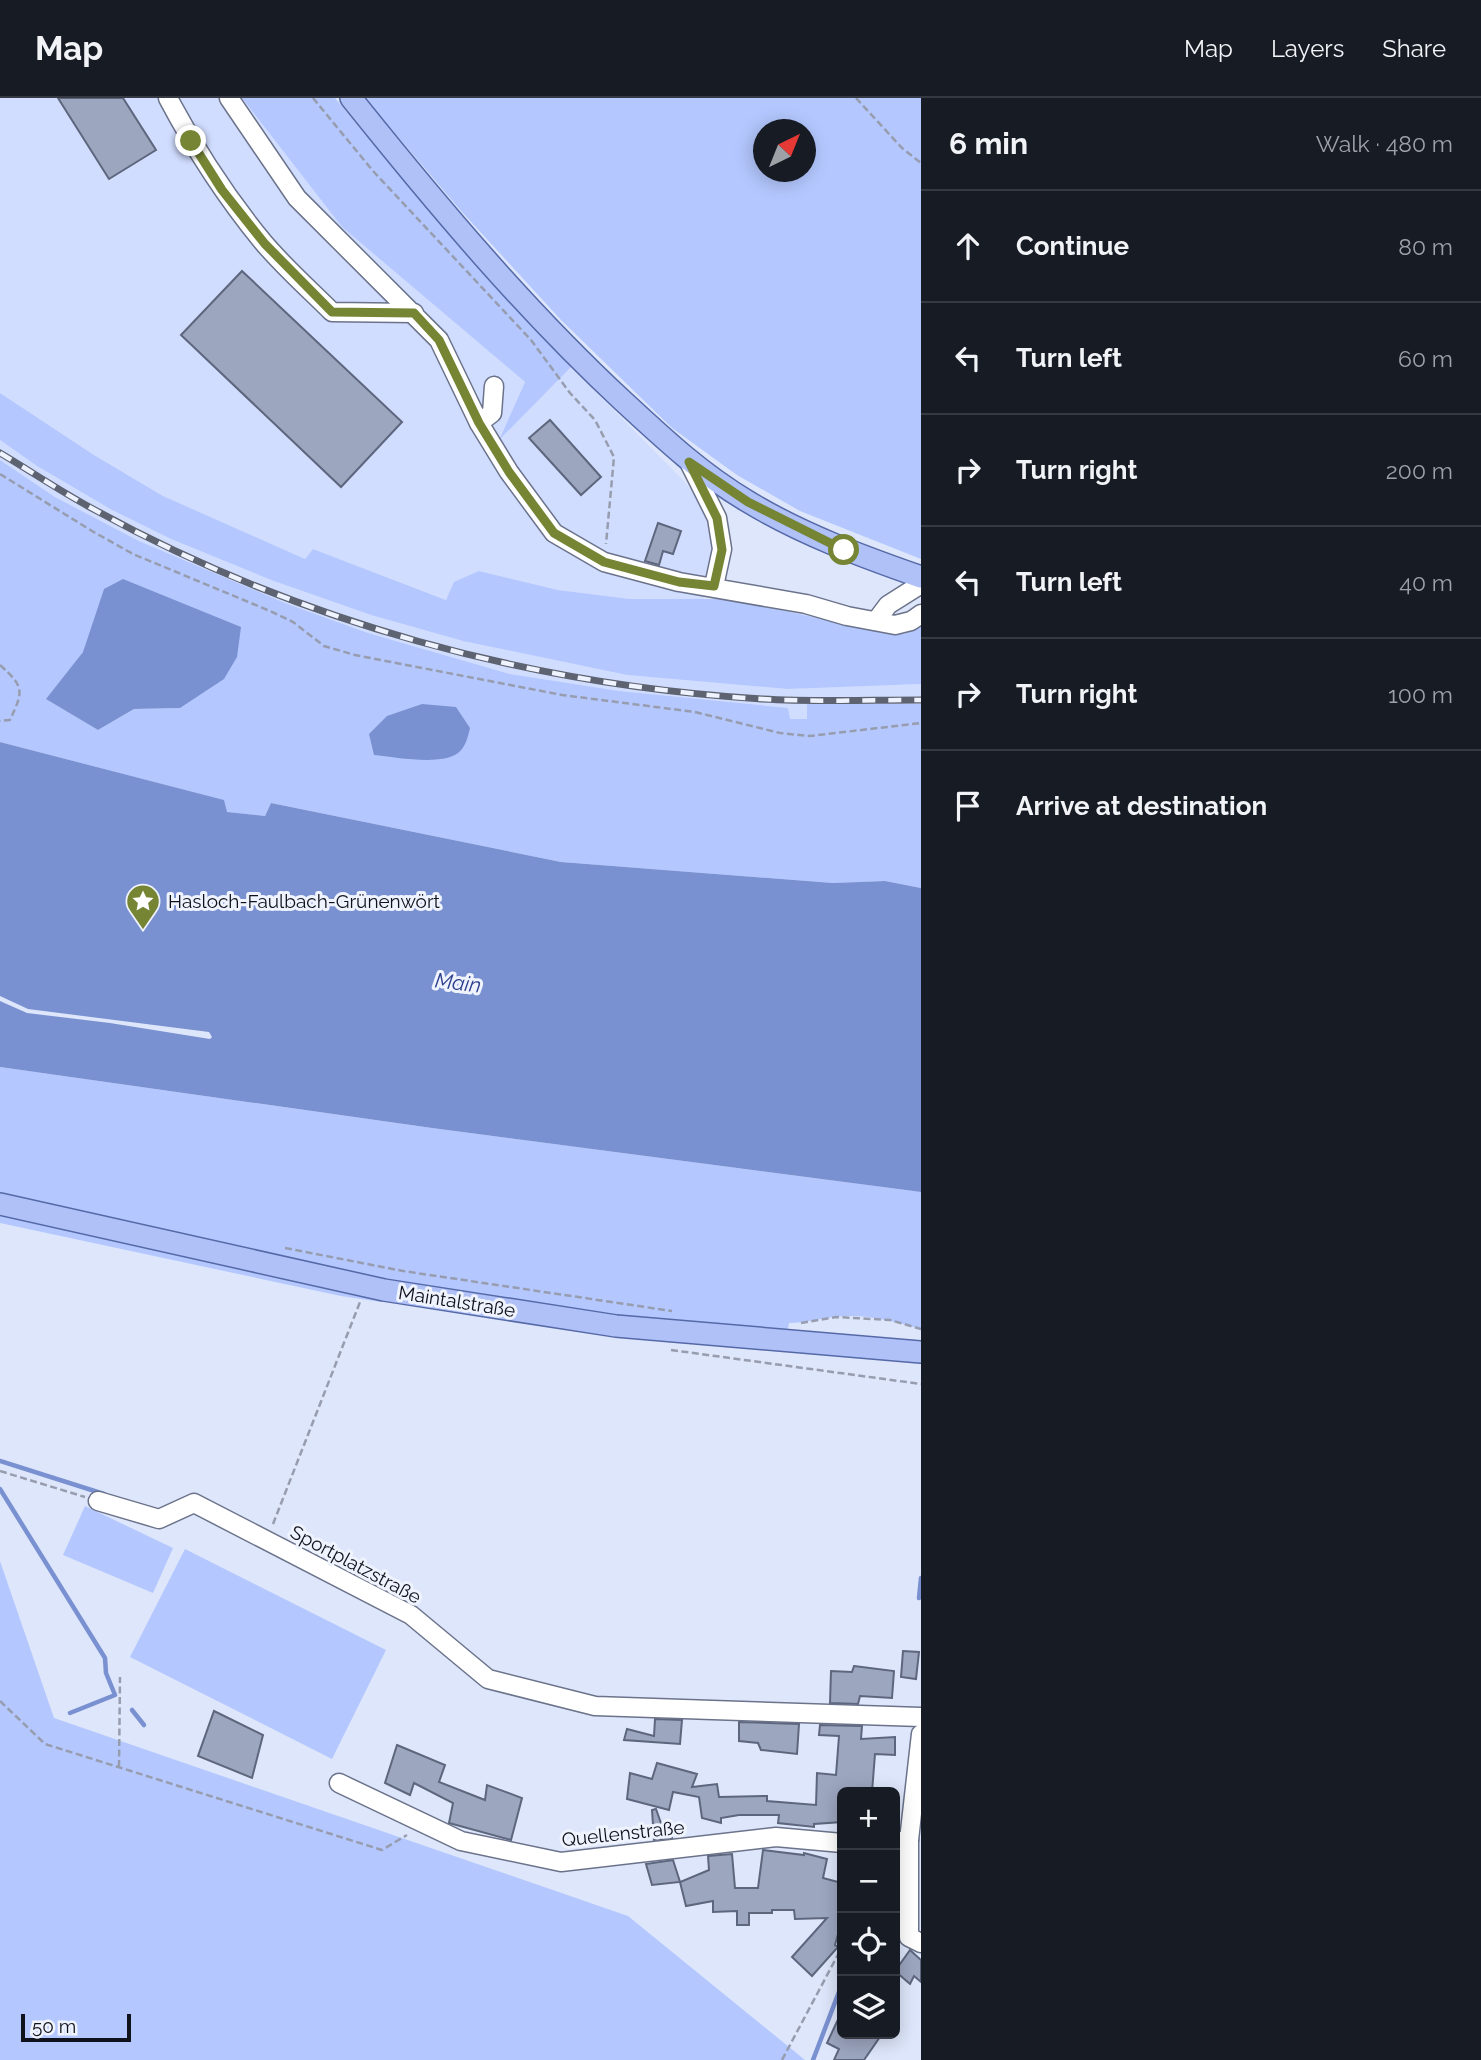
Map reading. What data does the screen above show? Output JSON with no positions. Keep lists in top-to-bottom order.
{
  "streets": {
    "main road": ["Maintalstraße"],
    "street": ["Sportplatzstraße", "Quellenstraße"]
  },
  "water": ["Main"],
  "places": {
    "place": ["Hasloch-Faulbach-Grünenwört"]
  },
  "scale_bar": "50 m",
  "north": "top right",
  "page": {
    "header": "Map",
    "nav": ["Map", "Layers", "Share"],
    "heading": ["6 min", "Walk · 480 m"],
    "list": [
      ["Continue", "80 m"],
      ["Turn left", "60 m"],
      ["Turn right", "200 m"],
      ["Turn left", "40 m"],
      ["Turn right", "100 m"],
      "Arrive at destination"
    ],
    "map_buttons": ["+", "−"],
    "scale": "50 m"
  }
}
